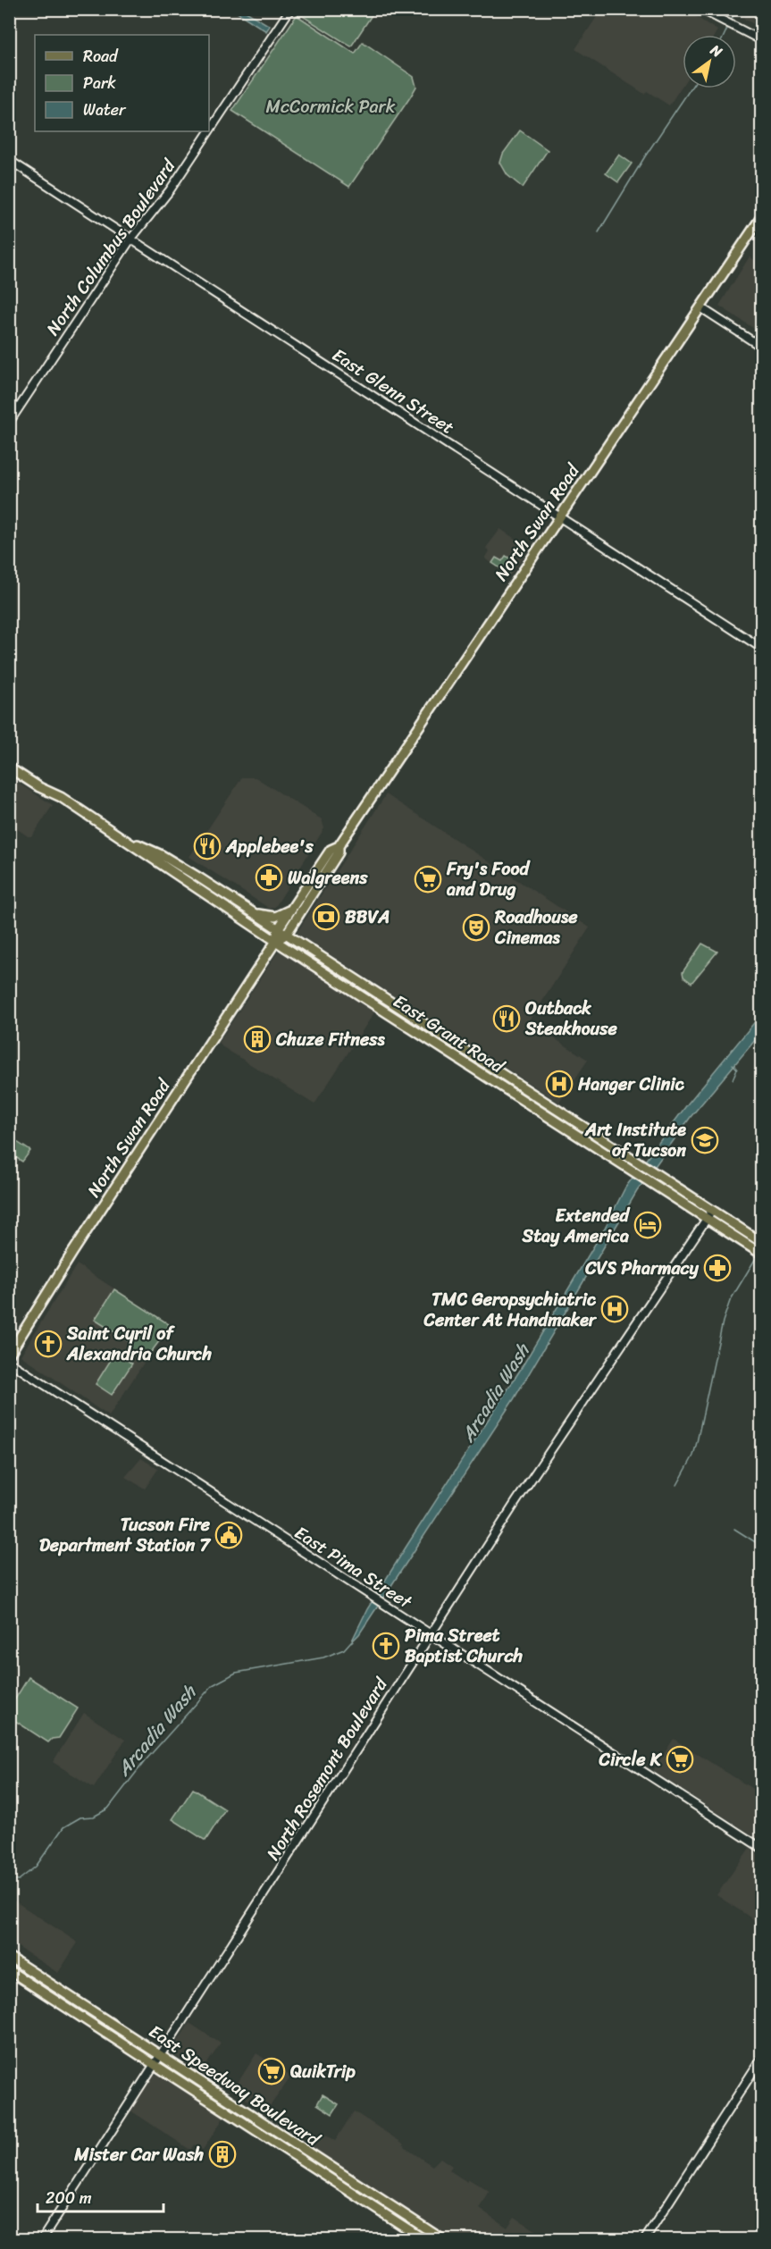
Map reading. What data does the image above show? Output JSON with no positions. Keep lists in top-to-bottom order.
{
  "streets": {
    "main road": ["North Swan Road", "East Grant Road", "East Speedway Boulevard"],
    "street": [
      "North Columbus Boulevard",
      "East Glenn Street",
      "East Pima Street",
      "North Rosemont Boulevard"
    ]
  },
  "crossings": [
    ["North Columbus Boulevard", "East Glenn Street"],
    ["East Glenn Street", "North Swan Road"],
    ["North Swan Road", "East Grant Road"],
    ["East Grant Road", "North Rosemont Boulevard"],
    ["East Pima Street", "North Rosemont Boulevard"],
    ["North Rosemont Boulevard", "East Speedway Boulevard"]
  ],
  "water": ["Arcadia Wash"],
  "parks": ["McCormick Park"],
  "places": {
    "restaurant": ["Applebee's", "Outback Steakhouse"],
    "pharmacy": ["Walgreens", "CVS Pharmacy"],
    "supermarket": ["Fry's Food and Drug", "Circle K", "QuikTrip"],
    "bank": ["BBVA"],
    "theatre": ["Roadhouse Cinemas"],
    "building": ["Chuze Fitness", "Mister Car Wash"],
    "hospital": ["Hanger Clinic", "TMC Geropsychiatric Center At Handmaker"],
    "school or university": ["Art Institute of Tucson"],
    "hotel": ["Extended Stay America"],
    "church": ["Saint Cyril of Alexandria Church", "Pima Street Baptist Church"],
    "public building": ["Tucson Fire Department Station 7"]
  },
  "legend": ["Road", "Park", "Water"],
  "scale_bar": "200 m",
  "north": "top right"
}
